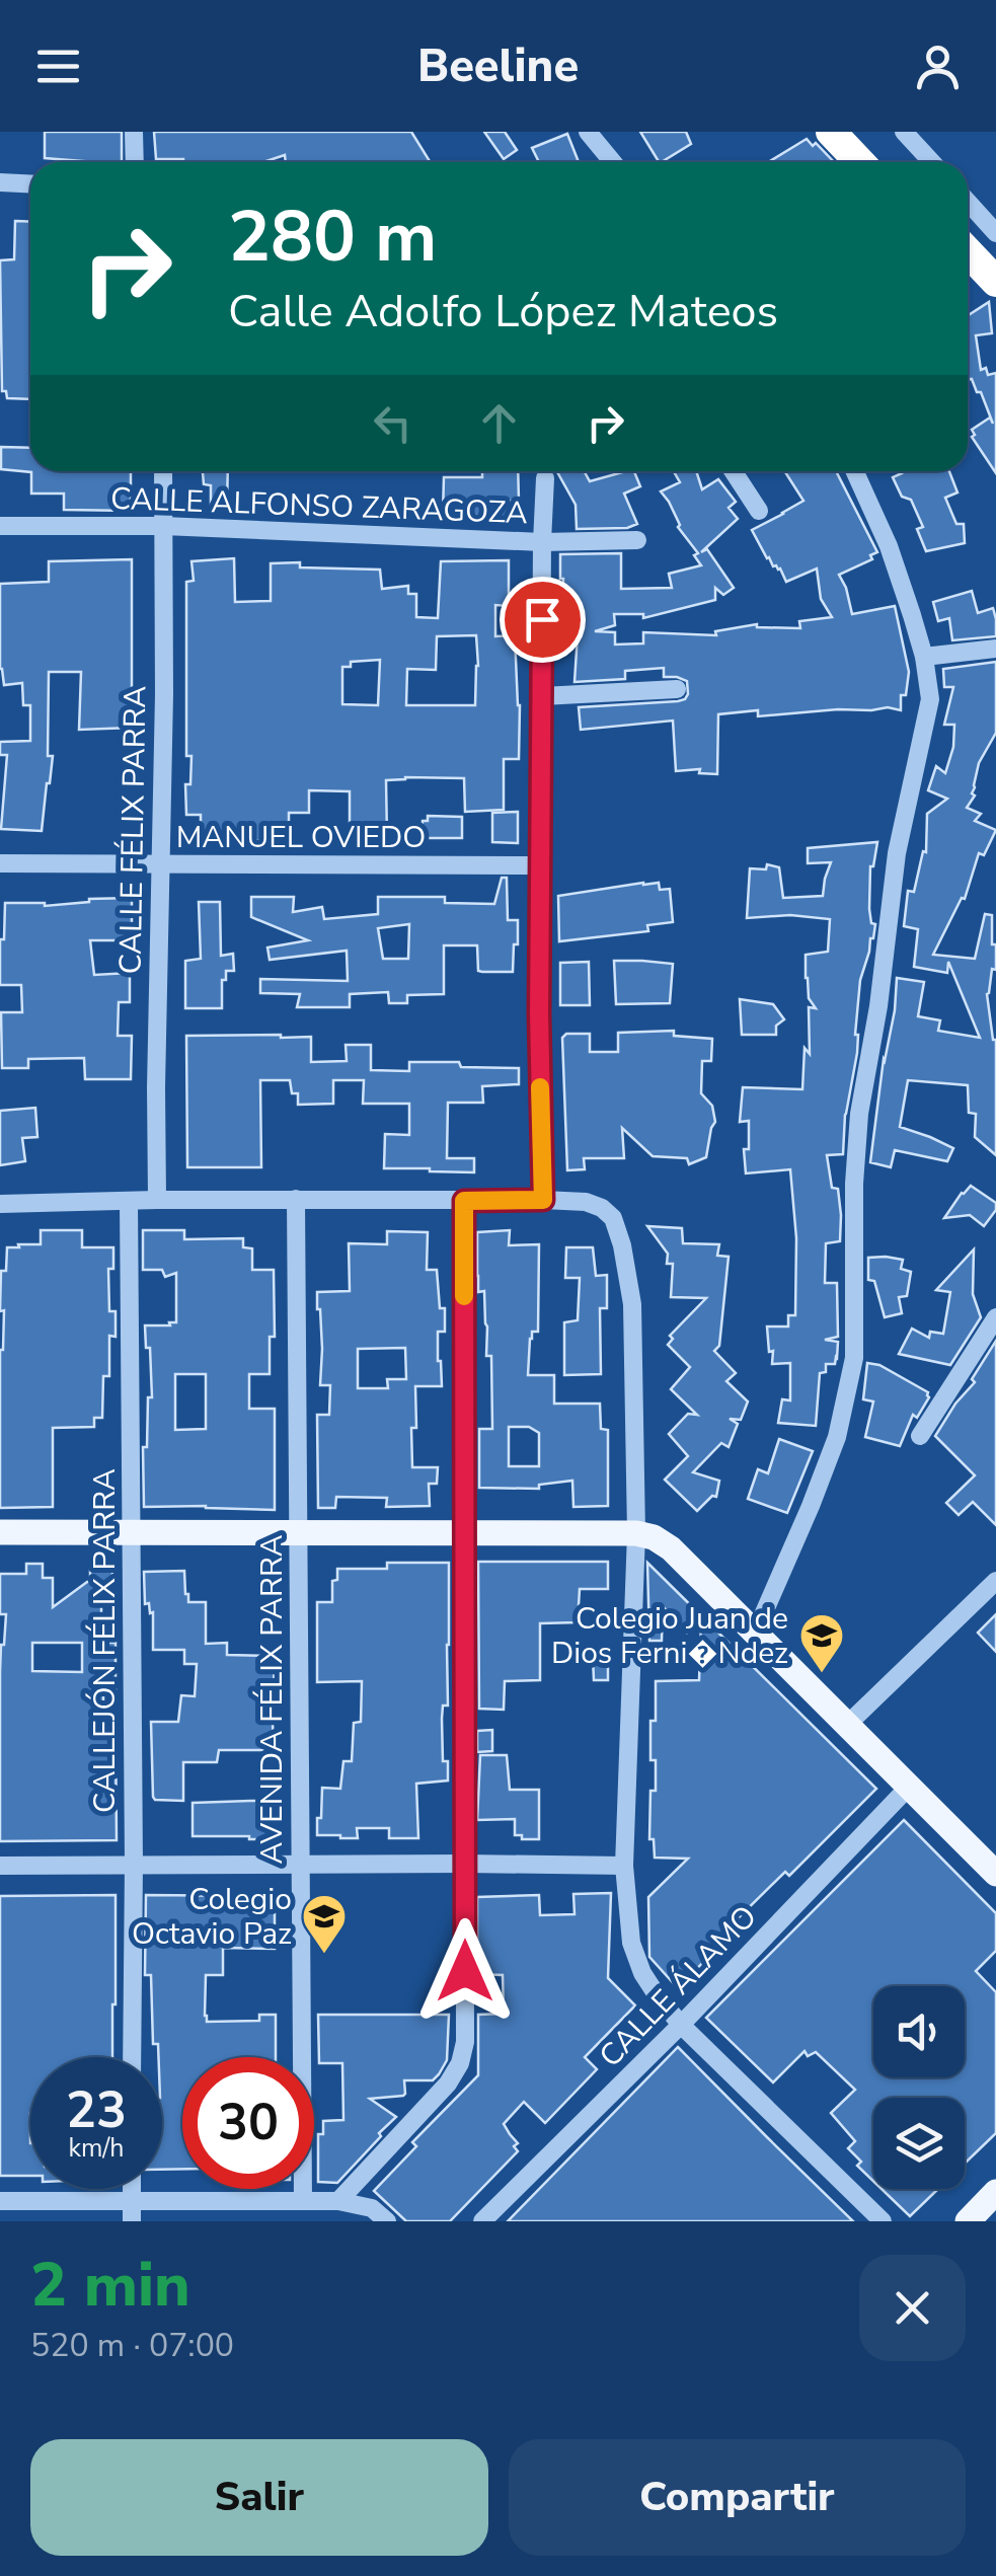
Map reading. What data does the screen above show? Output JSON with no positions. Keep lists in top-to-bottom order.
{
  "streets": {
    "street": [
      "CALLE ALFONSO ZARAGOZA",
      "CALLE FÉLIX PARRA",
      "MANUEL OVIEDO",
      "CALLEJÓN FÉLIX PARRA",
      "AVENIDA FÉLIX PARRA",
      "CALLE ÁLAMO"
    ]
  },
  "crossings": [
    ["CALLE ALFONSO ZARAGOZA", "CALLE FÉLIX PARRA"],
    ["CALLE FÉLIX PARRA", "MANUEL OVIEDO"]
  ],
  "places": {
    "school or university": ["Colegio Juan de Dios Ferni�Ndez", "Colegio Octavio Paz"]
  },
  "page": {
    "header": "Beeline",
    "turn": ["280 m", "Calle Adolfo López Mateos"],
    "speed": "23 km/h",
    "limit": "30",
    "heading": ["2 min", "520 m · 07:00"],
    "buttons": ["Salir", "Compartir"]
  }
}
